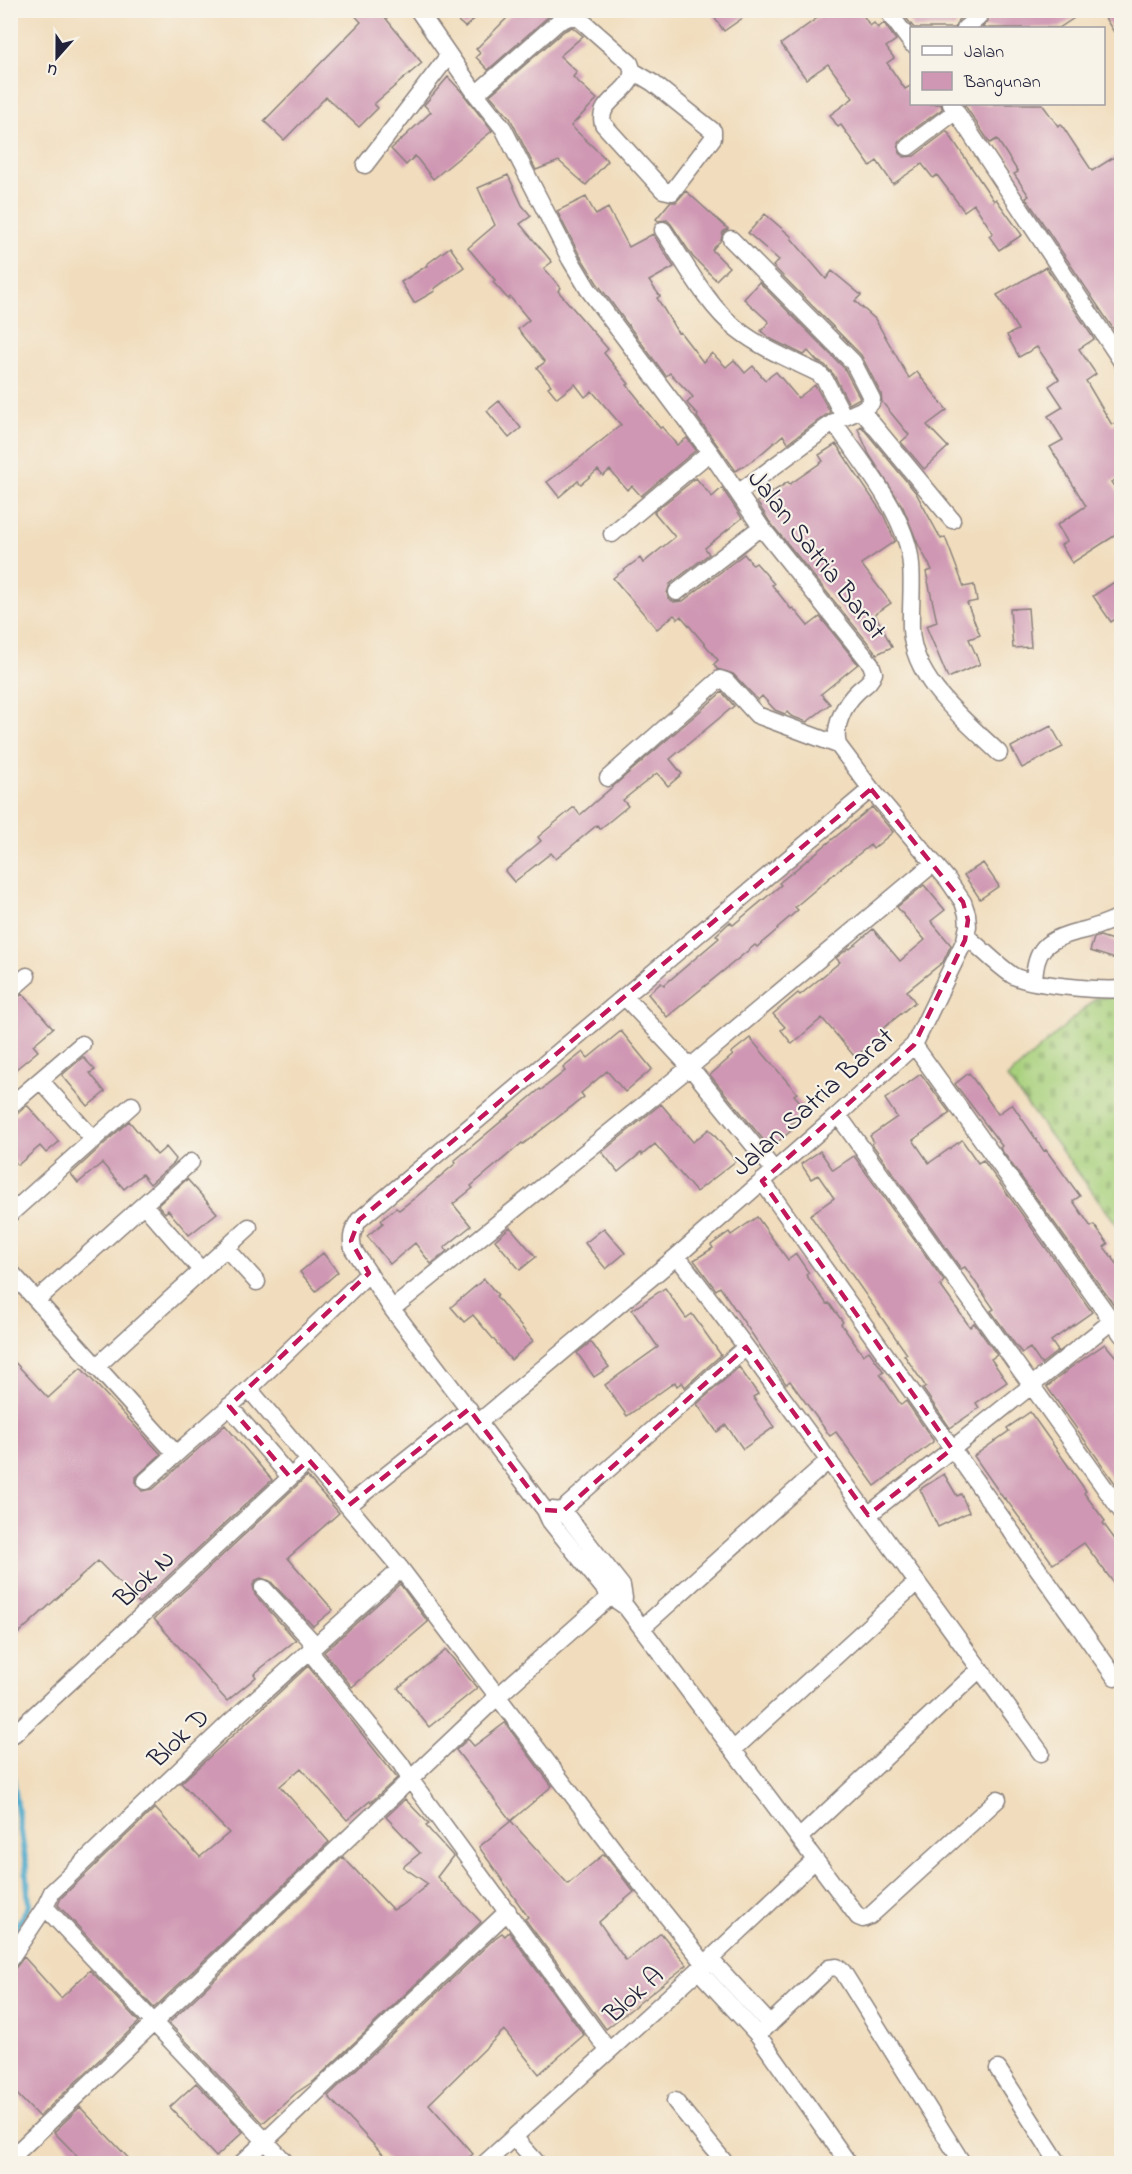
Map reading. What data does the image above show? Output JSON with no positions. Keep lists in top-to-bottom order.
{
  "streets": {
    "street": [
      "Jalan Satria Barat",
      "Blok N",
      "Blok D",
      "Blok A"
    ]
  },
  "legend": ["Jalan", "Bangunan"],
  "north": "bottom"
}
